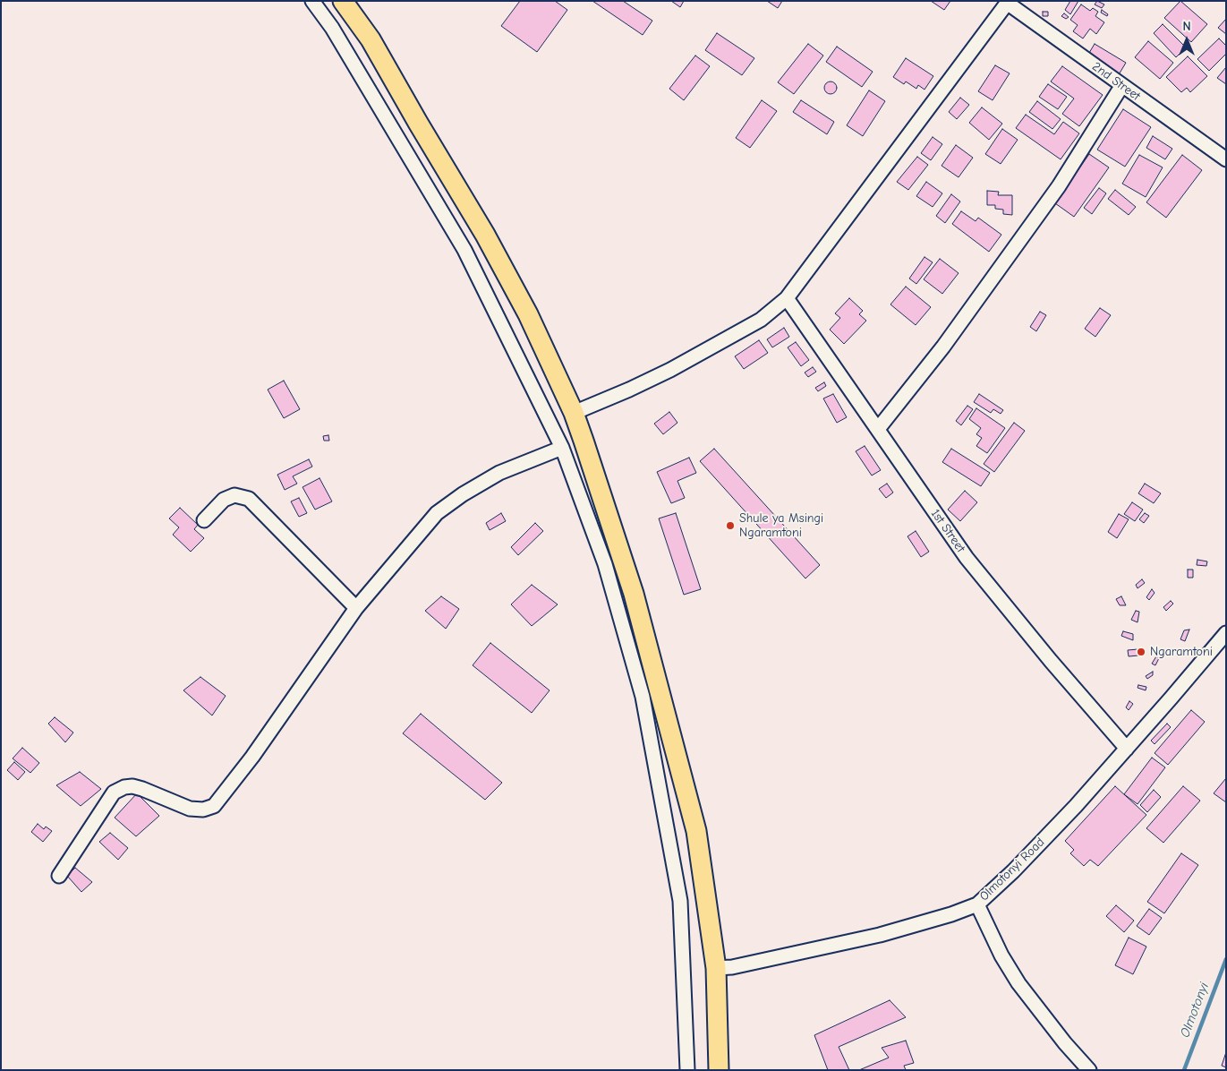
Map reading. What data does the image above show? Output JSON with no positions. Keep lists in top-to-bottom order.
{
  "streets": {
    "street": ["2nd Street", "1st Street", "Olmotonyi Road"]
  },
  "crossings": [
    ["1st Street", "Olmotonyi Road"]
  ],
  "water": ["Olmotonyi"],
  "places": ["Shule ya Msingi Ngaramtoni", "Ngaramtoni"],
  "north": "top"
}
